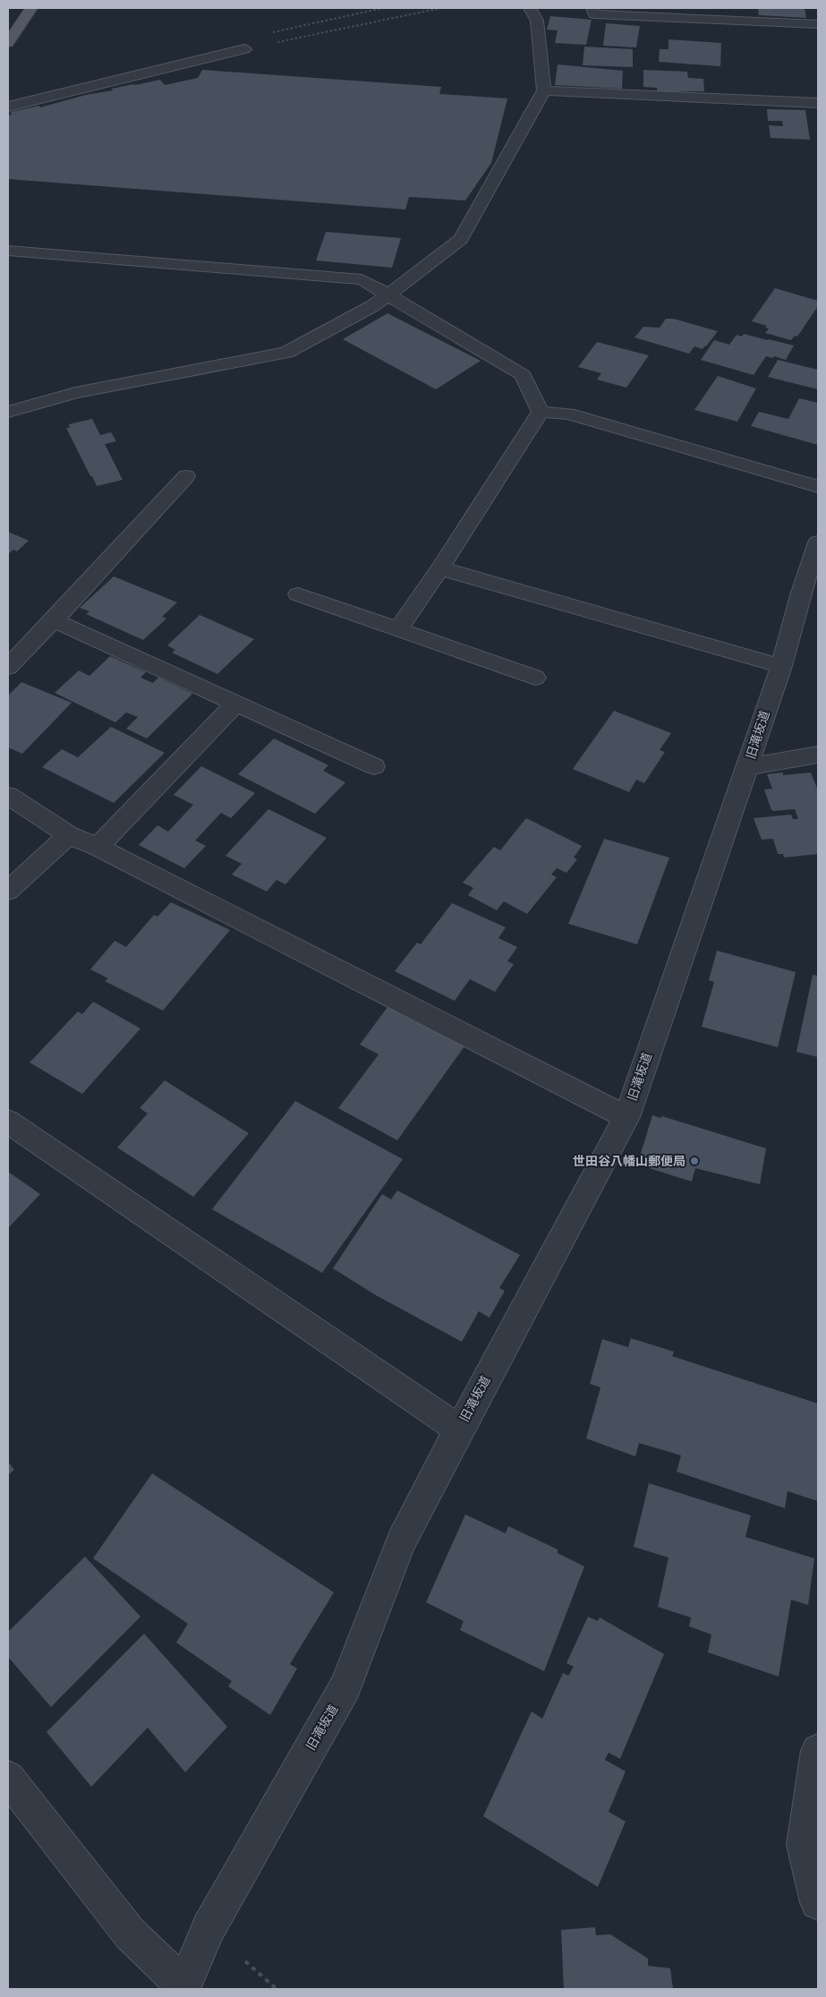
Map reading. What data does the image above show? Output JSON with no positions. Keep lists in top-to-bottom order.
{
  "streets": {
    "street": ["旧滝坂道"]
  },
  "places": ["世田谷八幡山郵便局"]
}
